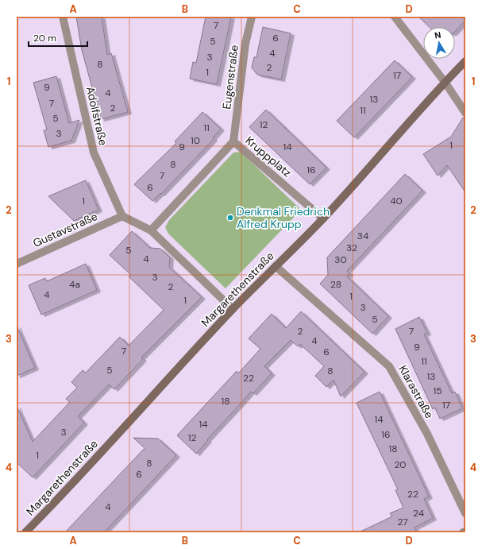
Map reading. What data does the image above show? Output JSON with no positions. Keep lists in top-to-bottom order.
{
  "streets": {
    "main road": ["Margarethenstraße"],
    "street": [
      "Eugenstraße",
      "Adolfstraße",
      "Kruppplatz",
      "Gustavstraße",
      "Klarastraße"
    ]
  },
  "crossings": [
    ["Eugenstraße", "Kruppplatz"],
    ["Adolfstraße", "Gustavstraße"],
    ["Kruppplatz", "Margarethenstraße"],
    ["Margarethenstraße", "Klarastraße"]
  ],
  "places": ["Denkmal Friedrich Alfred Krupp"],
  "house_numbers": [
    "7",
    "6",
    "5",
    "4",
    "3",
    "8",
    "2",
    "1",
    "17",
    "9",
    "4",
    "13",
    "7",
    "2",
    "11",
    "5",
    "12",
    "11",
    "3",
    "10",
    "1",
    "9",
    "14",
    "8",
    "16",
    "7",
    "6",
    "1",
    "40",
    "34",
    "32",
    "5",
    "4",
    "30",
    "3",
    "4a",
    "28",
    "2",
    "4",
    "1",
    "1",
    "3",
    "5",
    "2",
    "7",
    "4",
    "9",
    "7",
    "6",
    "11",
    "5",
    "8",
    "13",
    "22",
    "15",
    "18",
    "17",
    "14",
    "14",
    "3",
    "16",
    "12",
    "18",
    "1",
    "8",
    "20",
    "6",
    "22",
    "4",
    "24",
    "27"
  ],
  "scale_bar": "20 m",
  "north": "top",
  "grid": {
    "columns": [
      "A",
      "B",
      "C",
      "D"
    ],
    "rows": [
      "1",
      "2",
      "3",
      "4"
    ]
  }
}
